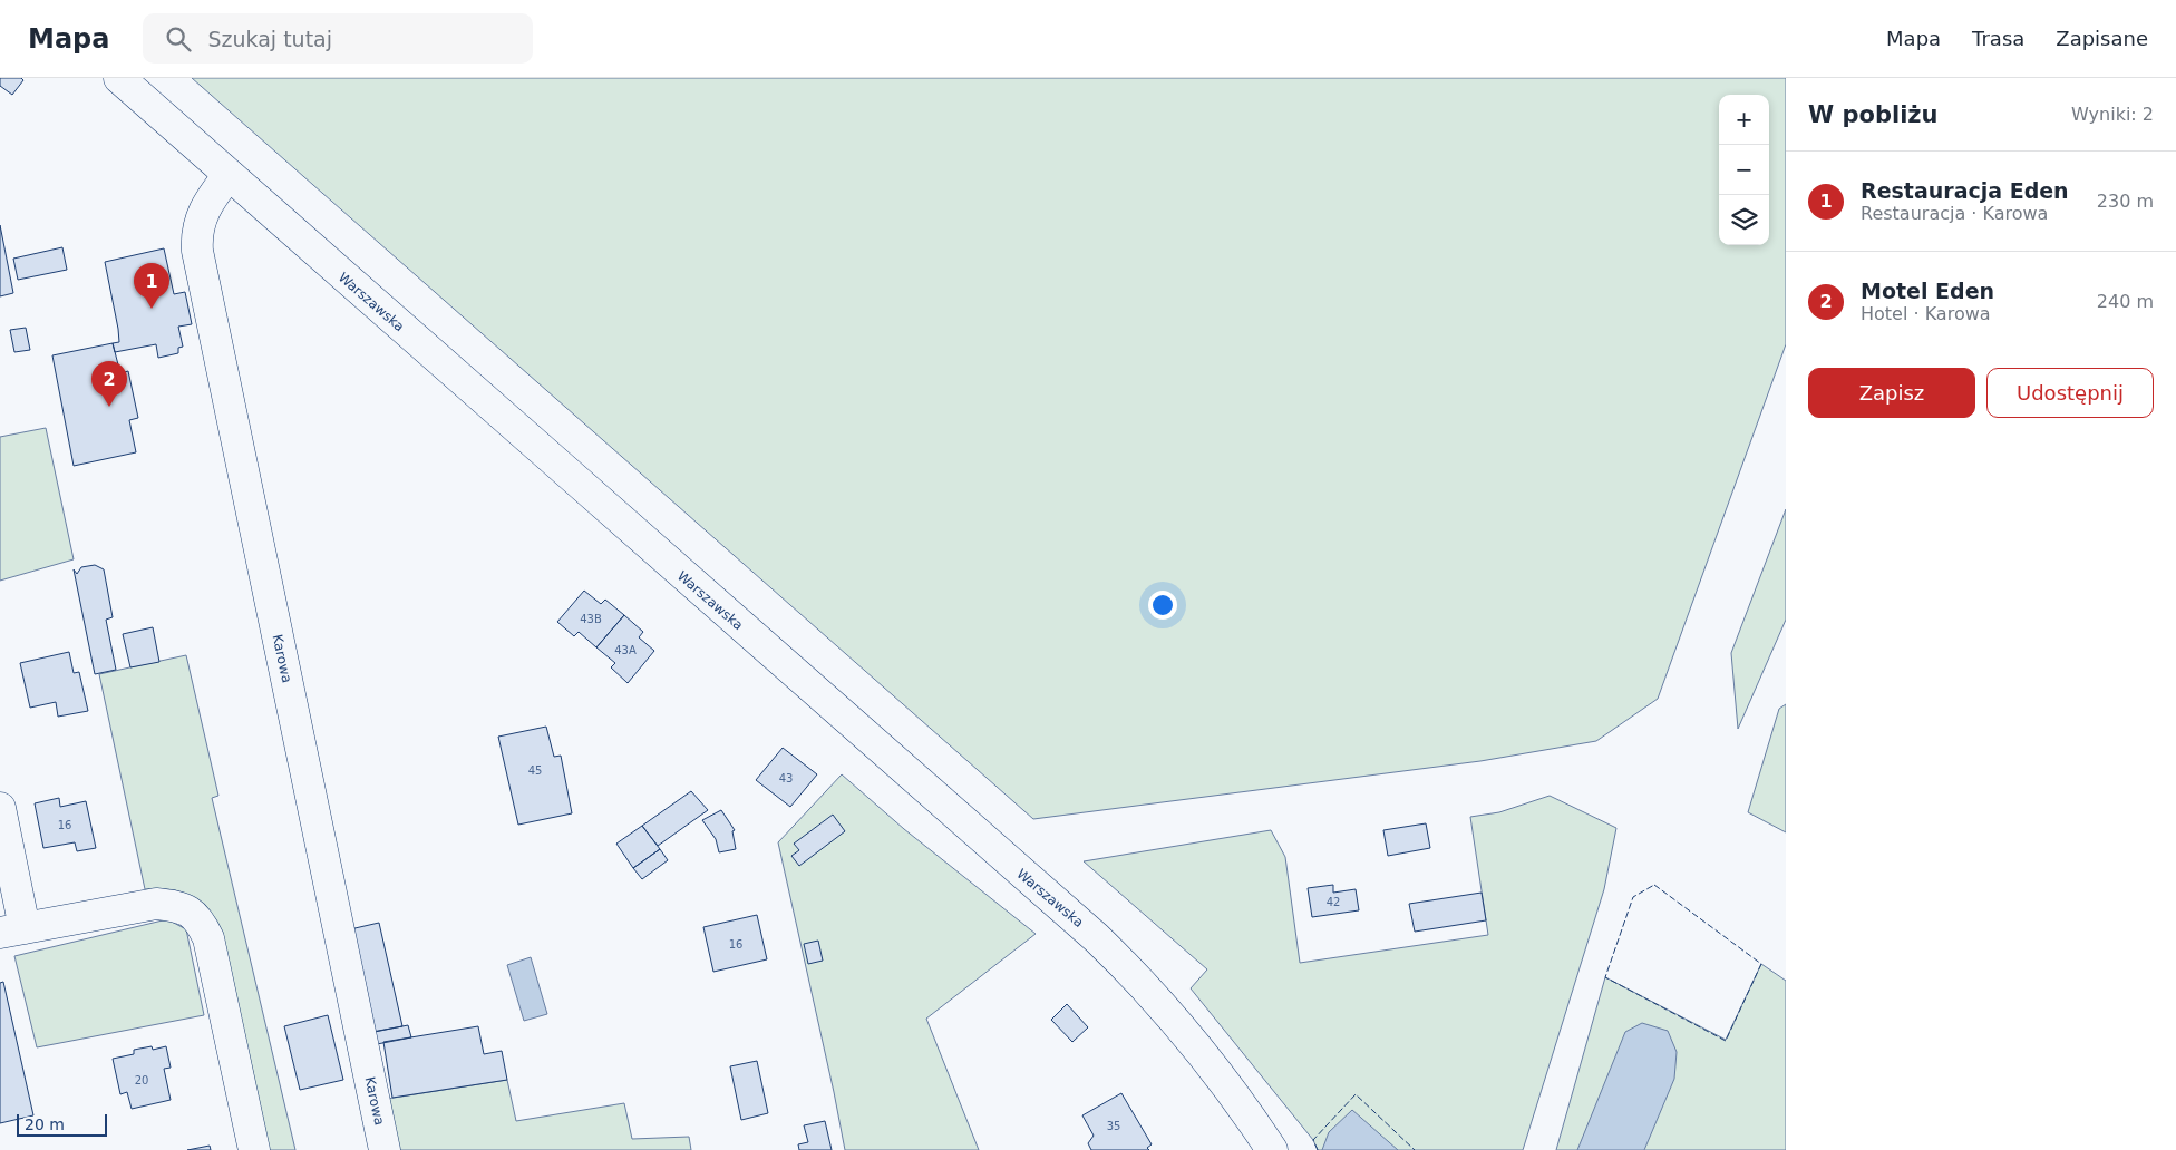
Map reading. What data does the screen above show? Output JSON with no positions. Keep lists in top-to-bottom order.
{
  "streets": {
    "main road": ["Warszawska", "Karowa"]
  },
  "crossings": [
    ["Warszawska", "Karowa"]
  ],
  "house_numbers": [
    "43B",
    "43A",
    "45",
    "43",
    "16",
    "42",
    "16",
    "20",
    "35"
  ],
  "scale_bar": "20 m",
  "page": {
    "header": "Mapa",
    "search": "Szukaj tutaj",
    "nav": ["Mapa", "Trasa", "Zapisane"],
    "heading": ["W pobliżu", "Wyniki: 2"],
    "map_buttons": ["+", "−"],
    "list": [
      {
        "mark": "1",
        "name": "Restauracja Eden",
        "note": "Restauracja · Karowa",
        "value": "230 m"
      },
      {
        "mark": "2",
        "name": "Motel Eden",
        "note": "Hotel · Karowa",
        "value": "240 m"
      }
    ],
    "pins": ["1", "2"],
    "buttons": ["Zapisz", "Udostępnij"],
    "scale": "20 m"
  }
}
